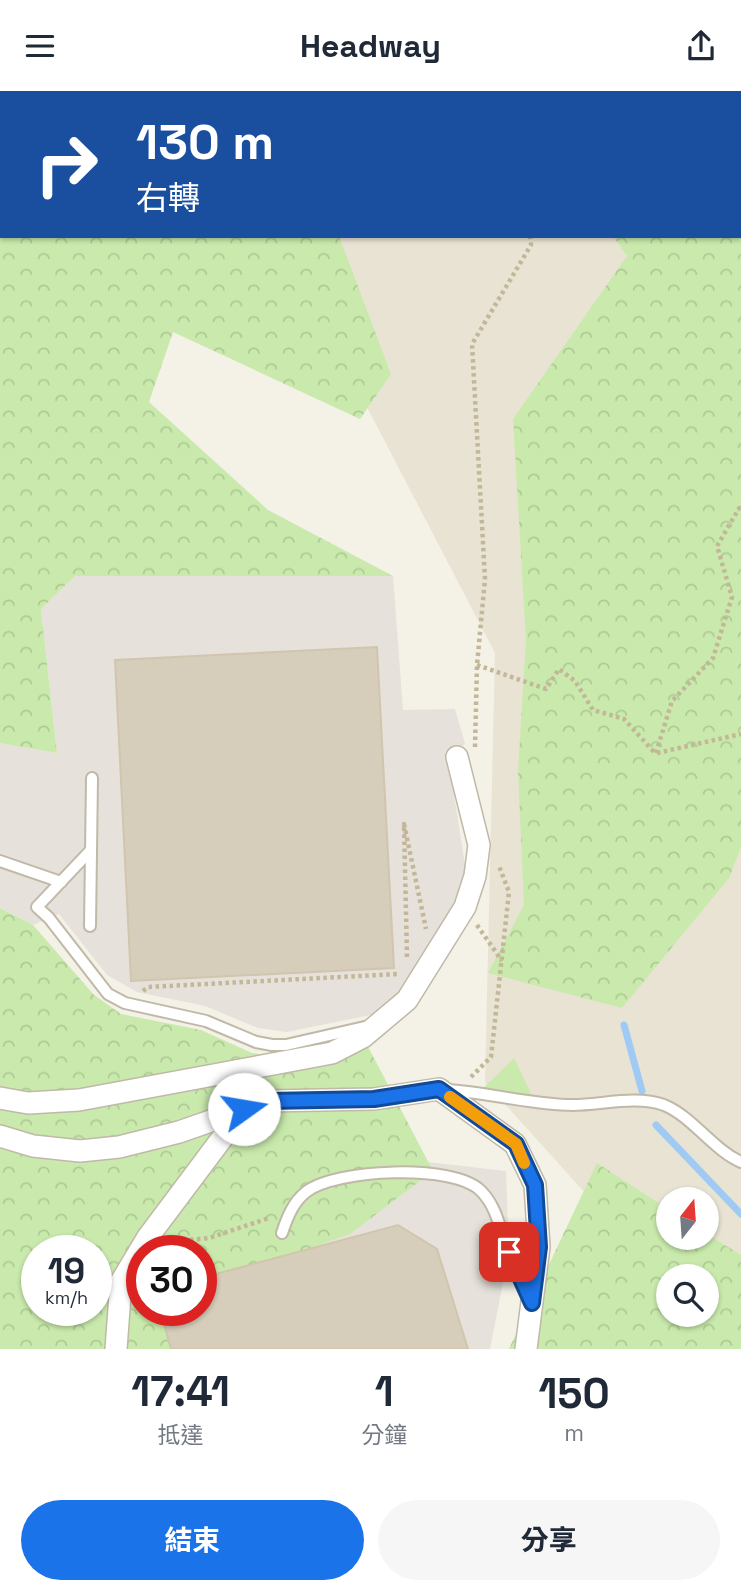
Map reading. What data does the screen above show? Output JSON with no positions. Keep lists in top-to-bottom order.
{
  "north": "top",
  "page": {
    "header": "Headway",
    "turn": ["130 m", "右轉"],
    "speed": "19 km/h",
    "limit": "30",
    "eta": [
      "17:41",
      "抵達",
      "1",
      "分鐘",
      "150",
      "m"
    ],
    "buttons": ["結束", "分享"]
  }
}
